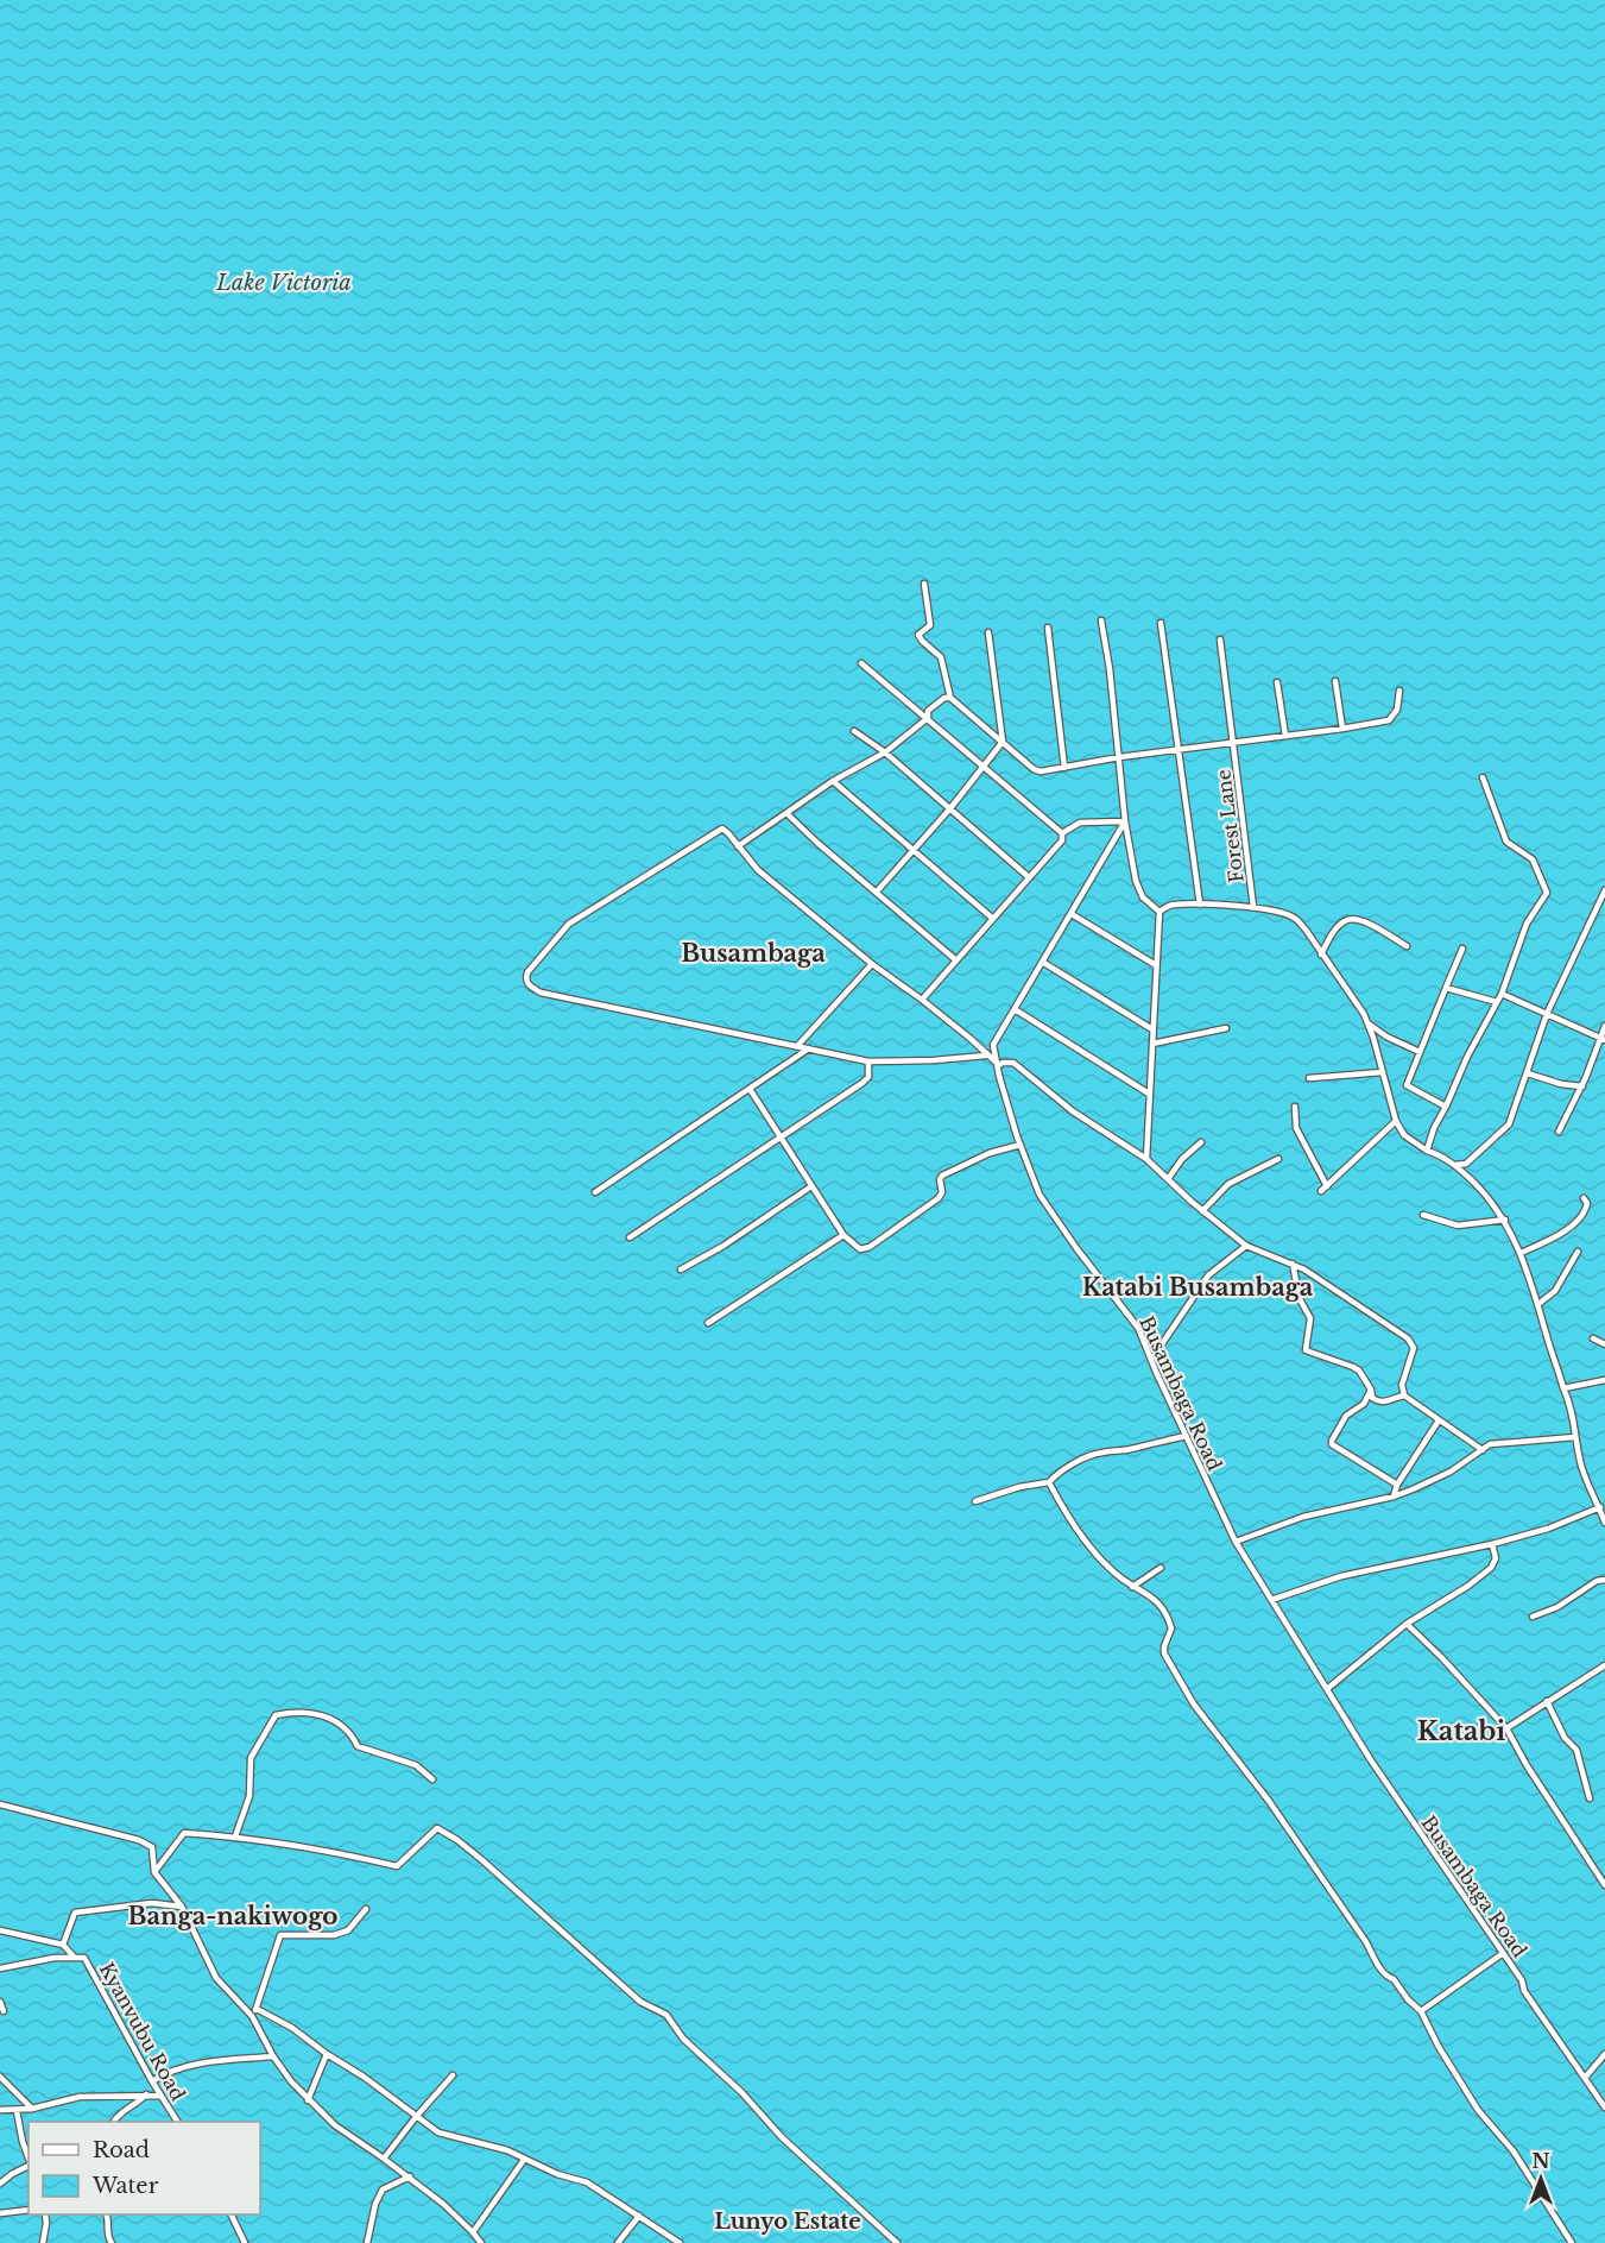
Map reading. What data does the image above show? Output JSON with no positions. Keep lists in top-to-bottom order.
{
  "streets": {
    "street": ["Forest Lane", "Busambaga Road", "Kyanvubu Road"]
  },
  "districts": [
    "Busambaga",
    "Katabi Busambaga",
    "Katabi",
    "Banga-nakiwogo",
    "Lunyo Estate"
  ],
  "water": ["Lake Victoria"],
  "legend": ["Road", "Water"],
  "north": "top"
}
